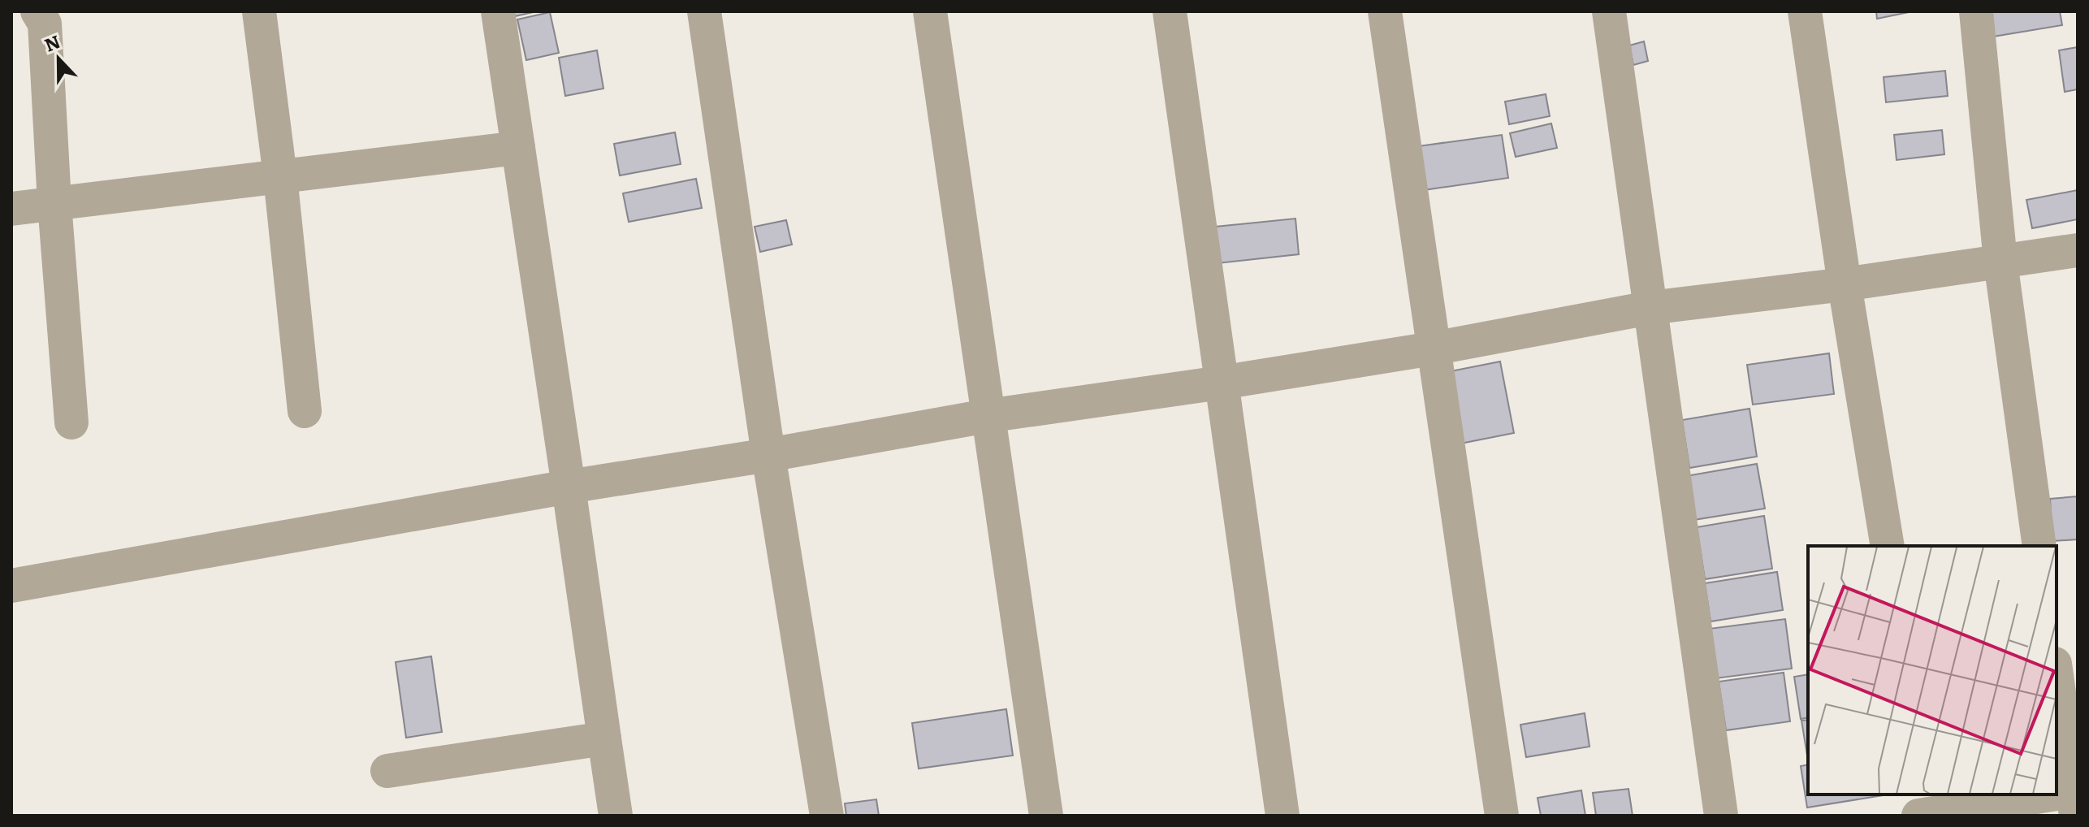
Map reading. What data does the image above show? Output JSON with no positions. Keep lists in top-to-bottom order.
{
  "north": "top"
}
